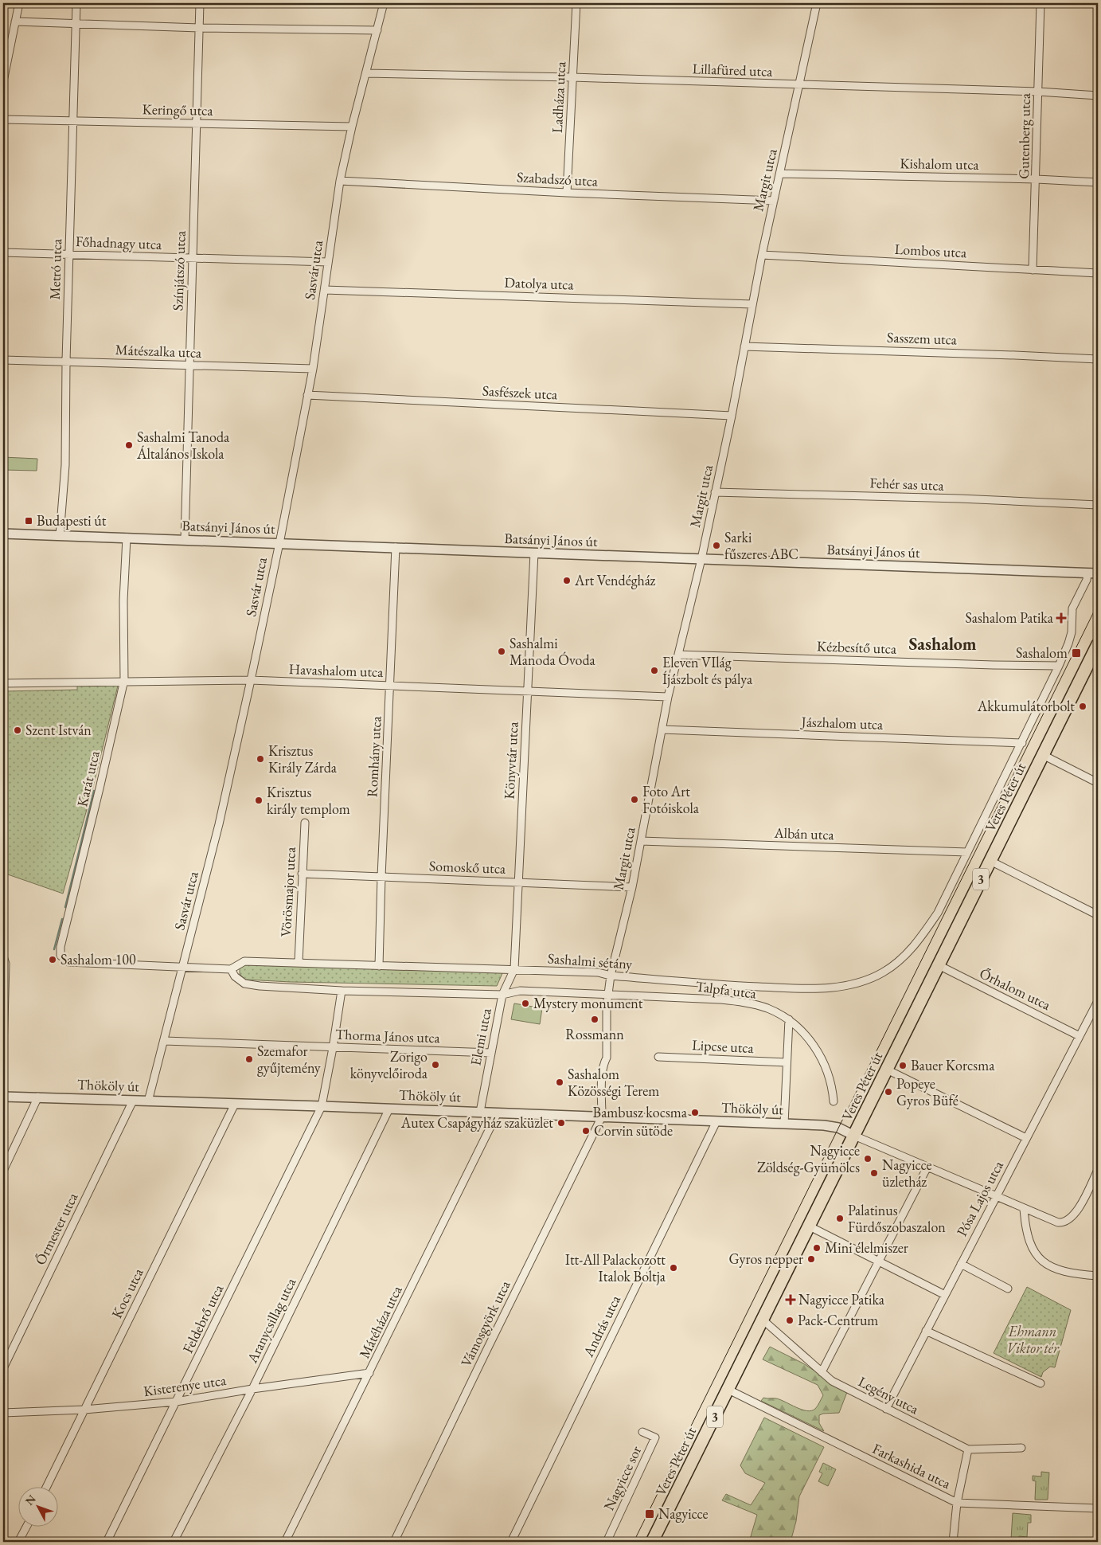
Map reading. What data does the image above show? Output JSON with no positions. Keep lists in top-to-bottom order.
{
  "streets": {
    "main road": ["Veres Péter út", "3"],
    "street": [
      "Lillafüred utca",
      "Ladháza utca",
      "Keringő utca",
      "Gutenberg utca",
      "Kishalom utca",
      "Szabadszó utca",
      "Margit utca",
      "Főhadnagy utca",
      "Lombos utca",
      "Metró utca",
      "Sasvár utca",
      "Színjátszó utca",
      "Datolya utca",
      "Sasszem utca",
      "Mátészalka utca",
      "Sasfészek utca",
      "Fehér sas utca",
      "Batsányi János út",
      "Kézbesítő utca",
      "Havashalom utca",
      "Jászhalom utca",
      "Romhány utca",
      "Könyvtár utca",
      "Karát utca",
      "Albán utca",
      "Somoskő utca",
      "Vörösmajor utca",
      "Sashalmi sétány",
      "Őrhalom utca",
      "Talpfa utca",
      "Thorma János utca",
      "Elemi utca",
      "Lipcse utca",
      "Thököly út",
      "Pósa Lajos utca",
      "Őrmester utca",
      "Kocs utca",
      "Feldebrő utca",
      "Aranycsillag utca",
      "Mátéháza utca",
      "Vámosgyörk utca",
      "András utca",
      "Kisterenye utca",
      "Legény utca",
      "Farkashida utca",
      "Nagyicce sor"
    ]
  },
  "crossings": [
    ["Lillafüred utca", "Ladháza utca"],
    ["Lillafüred utca", "Gutenberg utca"],
    ["Lillafüred utca", "Margit utca"],
    ["Lillafüred utca", "Sasvár utca"],
    ["Ladháza utca", "Szabadszó utca"],
    ["Keringő utca", "Metró utca"],
    ["Keringő utca", "Sasvár utca"],
    ["Keringő utca", "Színjátszó utca"],
    ["Gutenberg utca", "Kishalom utca"],
    ["Gutenberg utca", "Lombos utca"],
    ["Kishalom utca", "Margit utca"],
    ["Szabadszó utca", "Margit utca"],
    ["Szabadszó utca", "Sasvár utca"],
    ["Margit utca", "Lombos utca"],
    ["Margit utca", "Datolya utca"],
    ["Margit utca", "Sasszem utca"],
    ["Margit utca", "Sasfészek utca"],
    ["Margit utca", "Fehér sas utca"],
    ["Margit utca", "Batsányi János út"],
    ["Margit utca", "Kézbesítő utca"],
    ["Margit utca", "Havashalom utca"],
    ["Margit utca", "Jászhalom utca"],
    ["Margit utca", "Albán utca"],
    ["Margit utca", "Somoskő utca"],
    ["Margit utca", "Sashalmi sétány"],
    ["Margit utca", "Talpfa utca"],
    ["Margit utca", "Thököly út"],
    ["Margit utca", "Vámosgyörk utca"],
    ["Főhadnagy utca", "Metró utca"],
    ["Főhadnagy utca", "Sasvár utca"],
    ["Főhadnagy utca", "Színjátszó utca"],
    ["Metró utca", "Mátészalka utca"],
    ["Metró utca", "Batsányi János út"],
    ["Sasvár utca", "Datolya utca"],
    ["Sasvár utca", "Mátészalka utca"],
    ["Sasvár utca", "Sasfészek utca"],
    ["Sasvár utca", "Batsányi János út"],
    ["Sasvár utca", "Havashalom utca"],
    ["Sasvár utca", "Sashalmi sétány"],
    ["Sasvár utca", "Thorma János utca"],
    ["Sasvár utca", "Thököly út"],
    ["Színjátszó utca", "Mátészalka utca"],
    ["Színjátszó utca", "Batsányi János út"],
    ["Batsányi János út", "Romhány utca"],
    ["Batsányi János út", "Könyvtár utca"],
    ["Batsányi János út", "Karát utca"],
    ["Batsányi János út", "Veres Péter út"],
    ["Kézbesítő utca", "Veres Péter út"],
    ["Havashalom utca", "Romhány utca"],
    ["Havashalom utca", "Könyvtár utca"],
    ["Havashalom utca", "Karát utca"],
    ["Jászhalom utca", "Veres Péter út"],
    ["Romhány utca", "Somoskő utca"],
    ["Romhány utca", "Sashalmi sétány"],
    ["Könyvtár utca", "Somoskő utca"],
    ["Könyvtár utca", "Sashalmi sétány"],
    ["Könyvtár utca", "Elemi utca"],
    ["Karát utca", "Sashalmi sétány"],
    ["Veres Péter út", "Albán utca"],
    ["Veres Péter út", "Sashalmi sétány"],
    ["Veres Péter út", "Őrhalom utca"],
    ["Veres Péter út", "Thököly út"],
    ["Veres Péter út", "Legény utca"],
    ["Veres Péter út", "Farkashida utca"],
    ["Somoskő utca", "Vörösmajor utca"],
    ["Vörösmajor utca", "Sashalmi sétány"],
    ["Sashalmi sétány", "Elemi utca"],
    ["Őrhalom utca", "Pósa Lajos utca"],
    ["Thorma János utca", "Elemi utca"],
    ["Thorma János utca", "Feldebrő utca"],
    ["Elemi utca", "Thököly út"],
    ["Thököly út", "Őrmester utca"],
    ["Thököly út", "Kocs utca"],
    ["Thököly út", "Feldebrő utca"],
    ["Thököly út", "Aranycsillag utca"],
    ["Thököly út", "Mátéháza utca"],
    ["Thököly út", "Vámosgyörk utca"],
    ["Thököly út", "András utca"],
    ["Pósa Lajos utca", "Legény utca"],
    ["Kocs utca", "Kisterenye utca"],
    ["Feldebrő utca", "Kisterenye utca"],
    ["Aranycsillag utca", "Kisterenye utca"],
    ["Mátéháza utca", "Kisterenye utca"]
  ],
  "districts": ["Sashalom"],
  "parks": ["Ehmann Viktor tér"],
  "places": {
    "other": [
      "Sashalmi Tanoda Általános Iskola",
      "Sarki fűszeres ABC",
      "Art Vendégház",
      "Sashalmi Manoda Óvoda",
      "Eleven VIlág Íjászbolt és pálya",
      "Akkumulátorbolt",
      "Szent István",
      "Krisztus Király Zárda",
      "Foto Art Fotóiskola",
      "Krisztus király templom",
      "Sashalom 100",
      "Mystery monument",
      "Rossmann",
      "Szemafor gyűjtemény",
      "Zorigo könyvelőiroda",
      "Bauer Korcsma",
      "Sashalom Közösségi Terem",
      "Popeye Gyros Büfé",
      "Bambusz kocsma",
      "Autex Csapágyház szaküzlet",
      "Corvin sütöde",
      "Nagyicce Zöldség-Gyümölcs",
      "Nagyicce üzletház",
      "Palatinus Fürdőszobaszalon",
      "Mini élelmiszer",
      "Gyros nepper",
      "Itt-All Palackozott Italok Boltja",
      "Pack-Centrum"
    ],
    "transit": ["Budapesti út", "Sashalom", "Nagyicce"],
    "health": ["Sashalom Patika", "Nagyicce Patika"]
  },
  "north": "top left"
}
